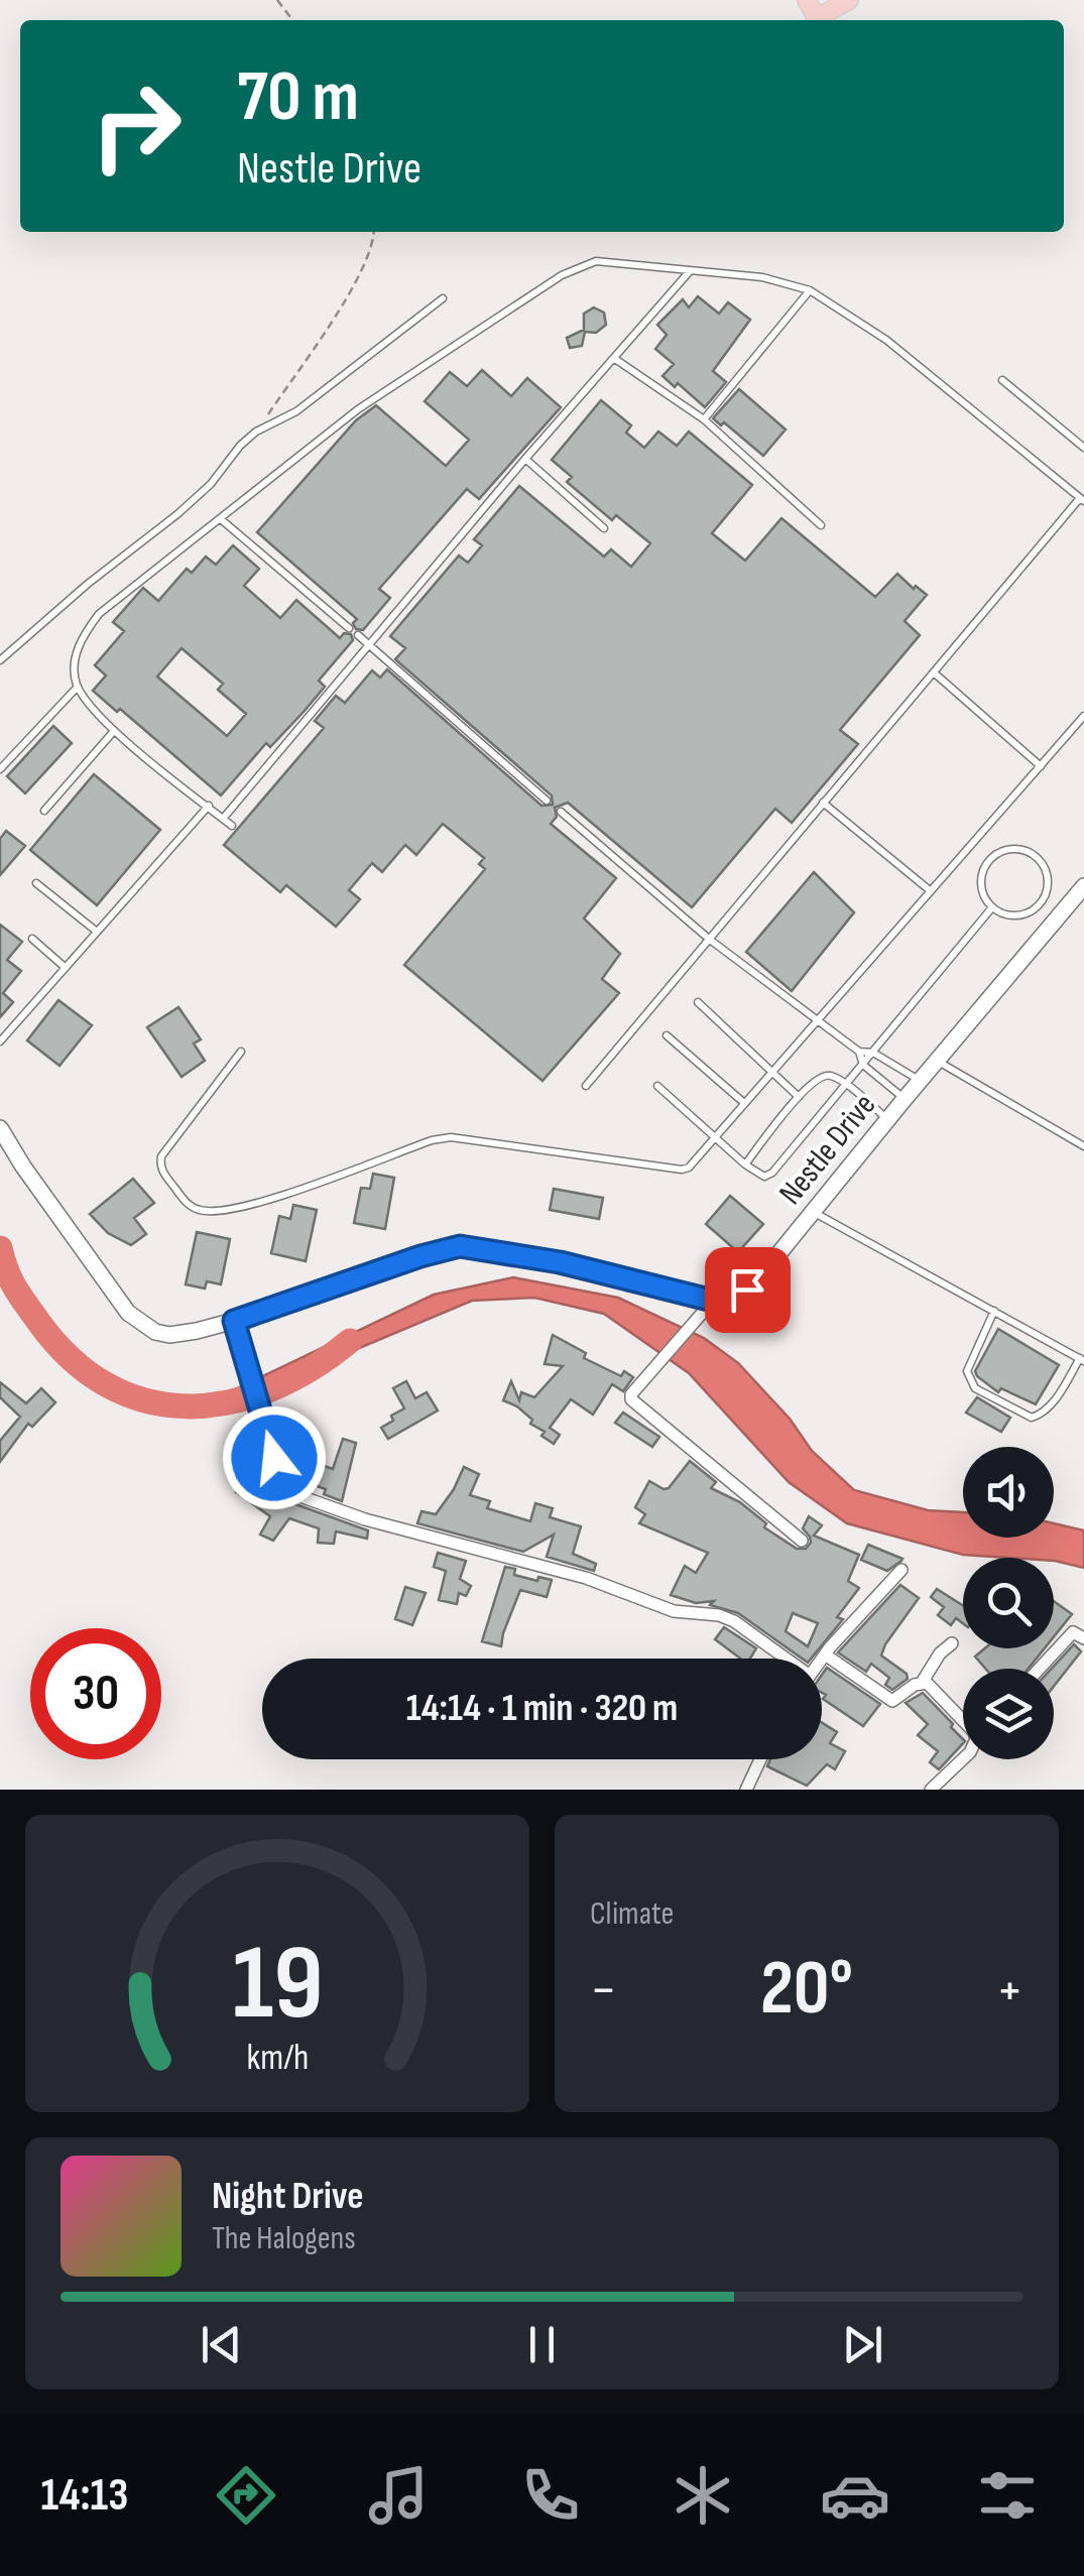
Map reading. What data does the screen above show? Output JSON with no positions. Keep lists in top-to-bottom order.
{
  "streets": {
    "street": ["Nestle Drive"]
  },
  "page": {
    "turn": ["70 m", "Nestle Drive"],
    "limit": "30",
    "trip": "14:14 · 1 min · 320 m",
    "tile": "Climate",
    "heat": ["−", "20°", "+"],
    "song": ["Night Drive", "The Halogens"],
    "tabs": "14:13",
    "gauge": ["19", "km/h"]
  }
}
